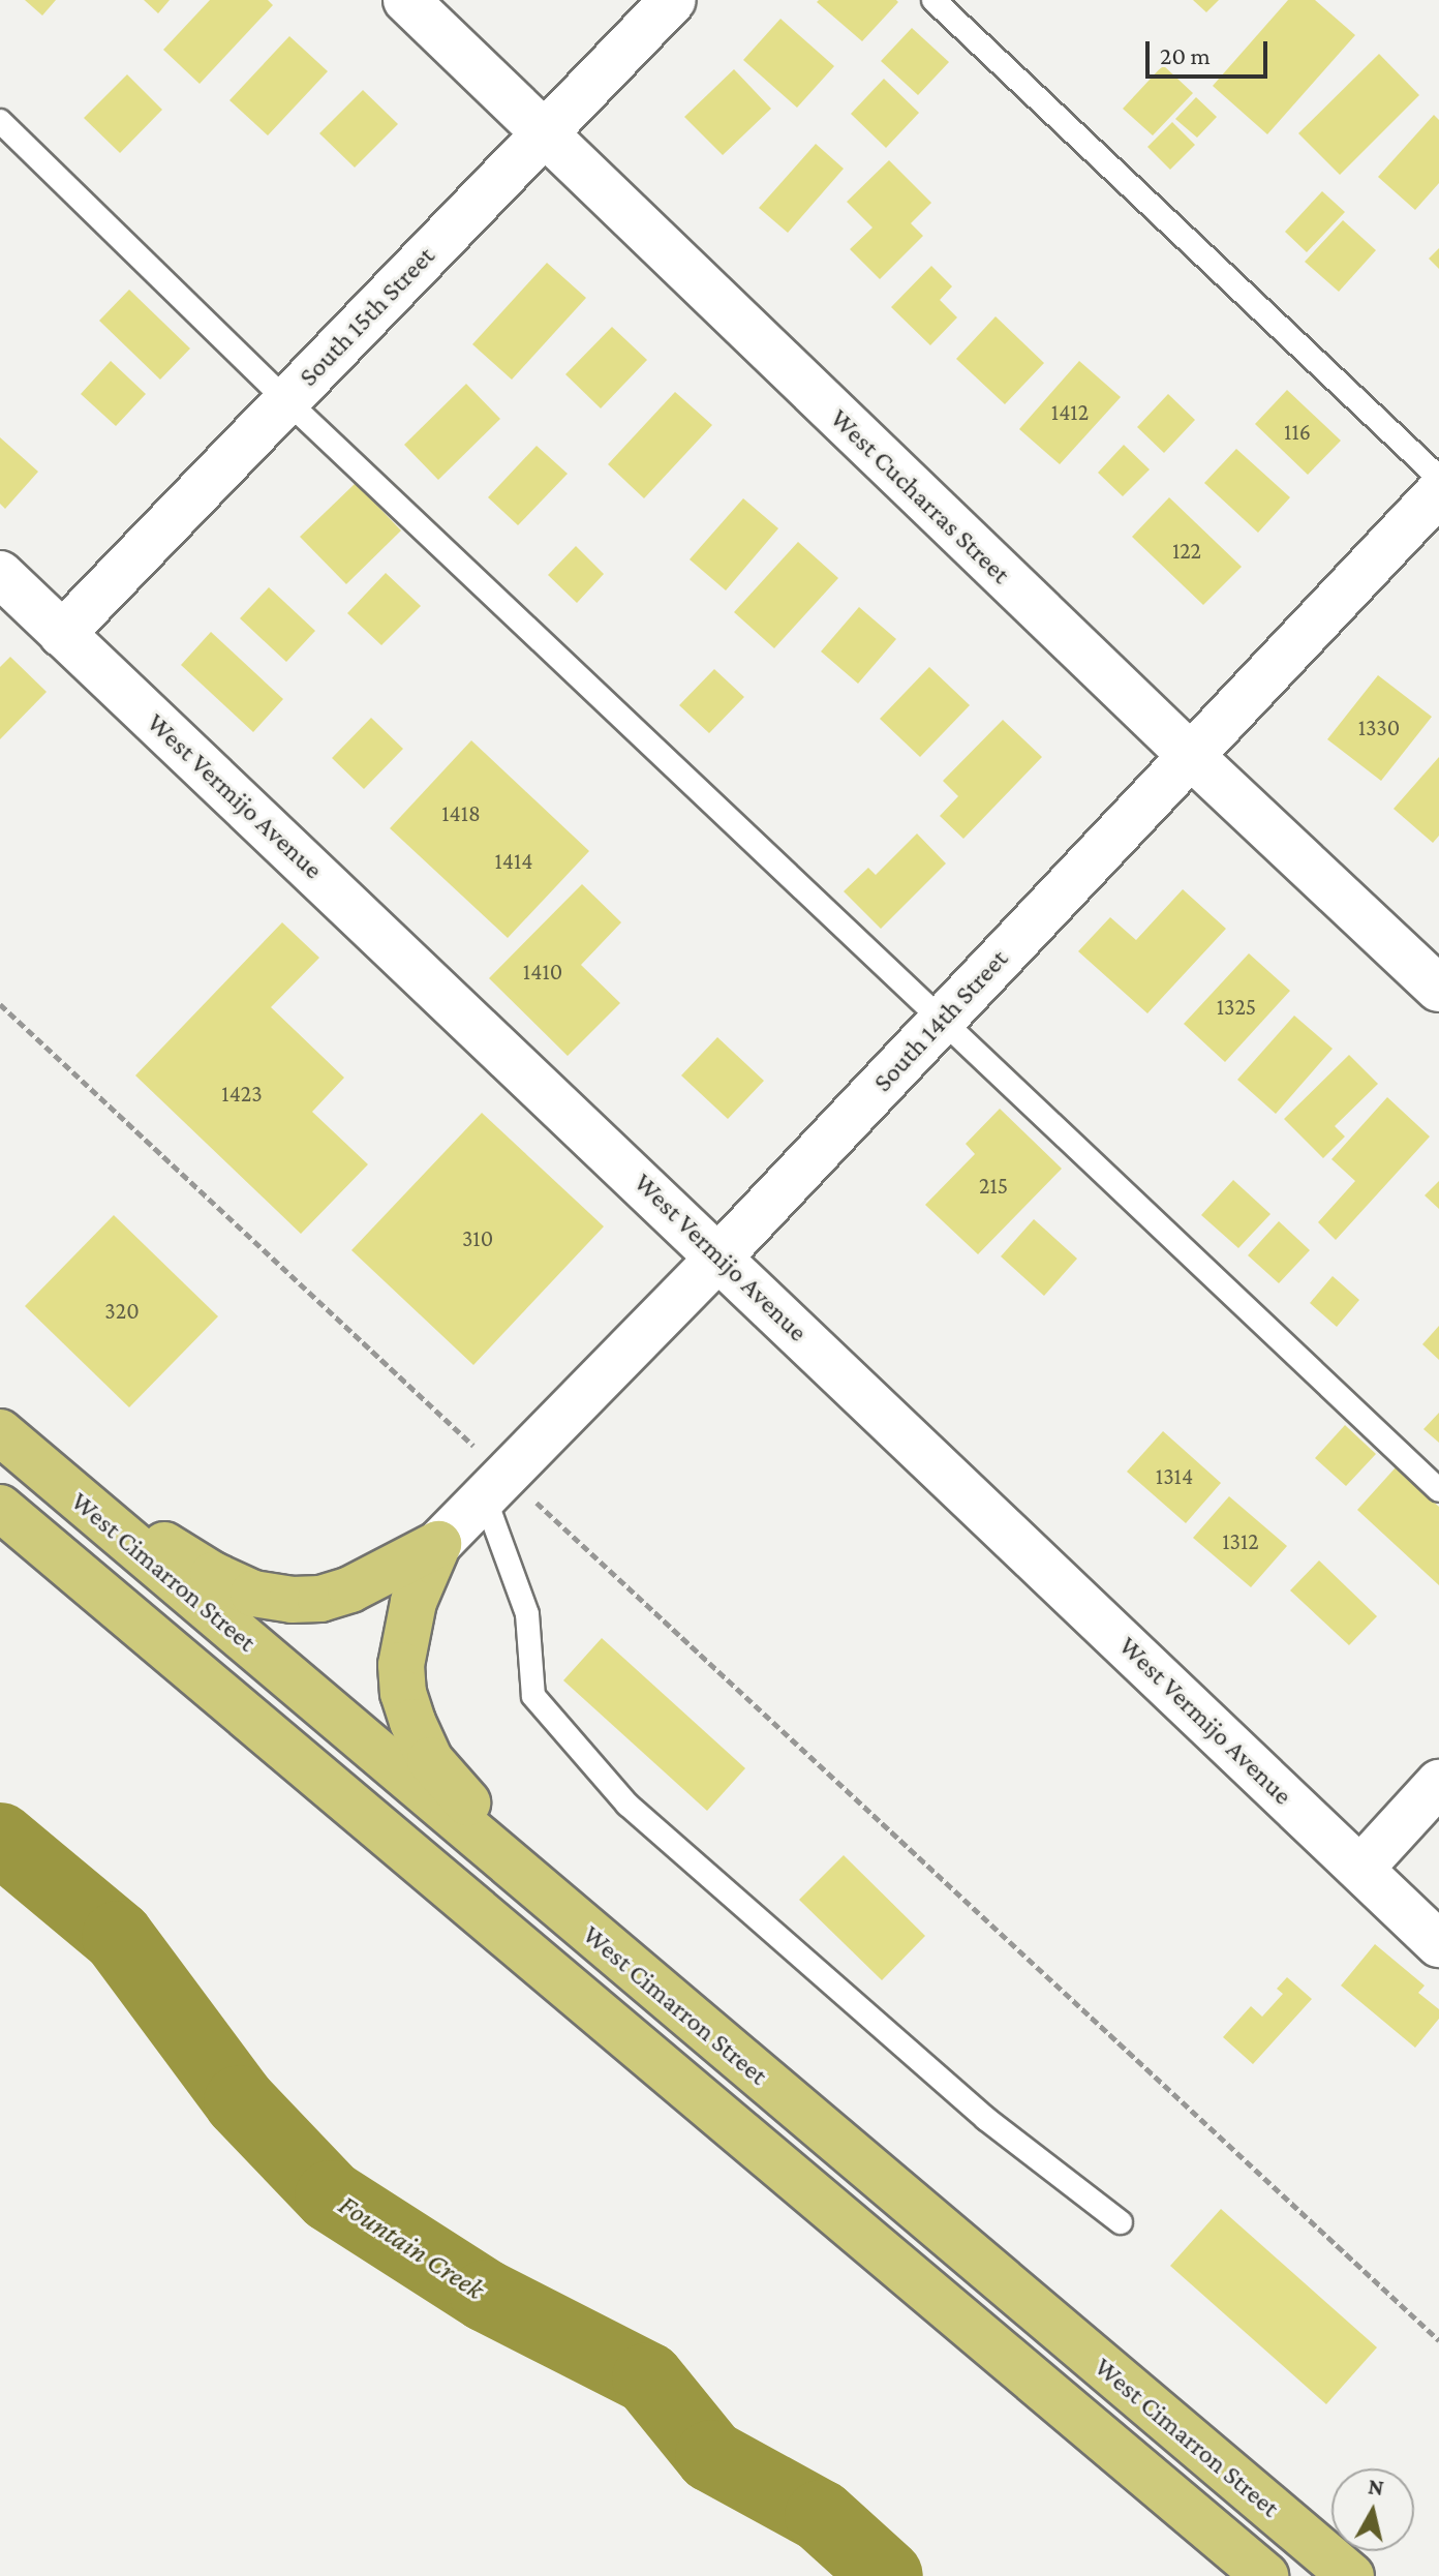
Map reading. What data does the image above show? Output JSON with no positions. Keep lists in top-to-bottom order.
{
  "streets": {
    "highway": ["West Cimarron Street"],
    "street": [
      "South 15th Street",
      "West Cucharras Street",
      "West Vermijo Avenue",
      "South 14th Street"
    ]
  },
  "crossings": [
    ["South 15th Street", "West Cucharras Street"],
    ["South 15th Street", "West Vermijo Avenue"],
    ["West Cucharras Street", "South 14th Street"],
    ["West Vermijo Avenue", "South 14th Street"]
  ],
  "water": ["Fountain Creek"],
  "house_numbers": [
    "1412",
    "116",
    "122",
    "1330",
    "1418",
    "1414",
    "1410",
    "1325",
    "1423",
    "215",
    "310",
    "320",
    "1314",
    "1312"
  ],
  "scale_bar": "20 m",
  "north": "top"
}
